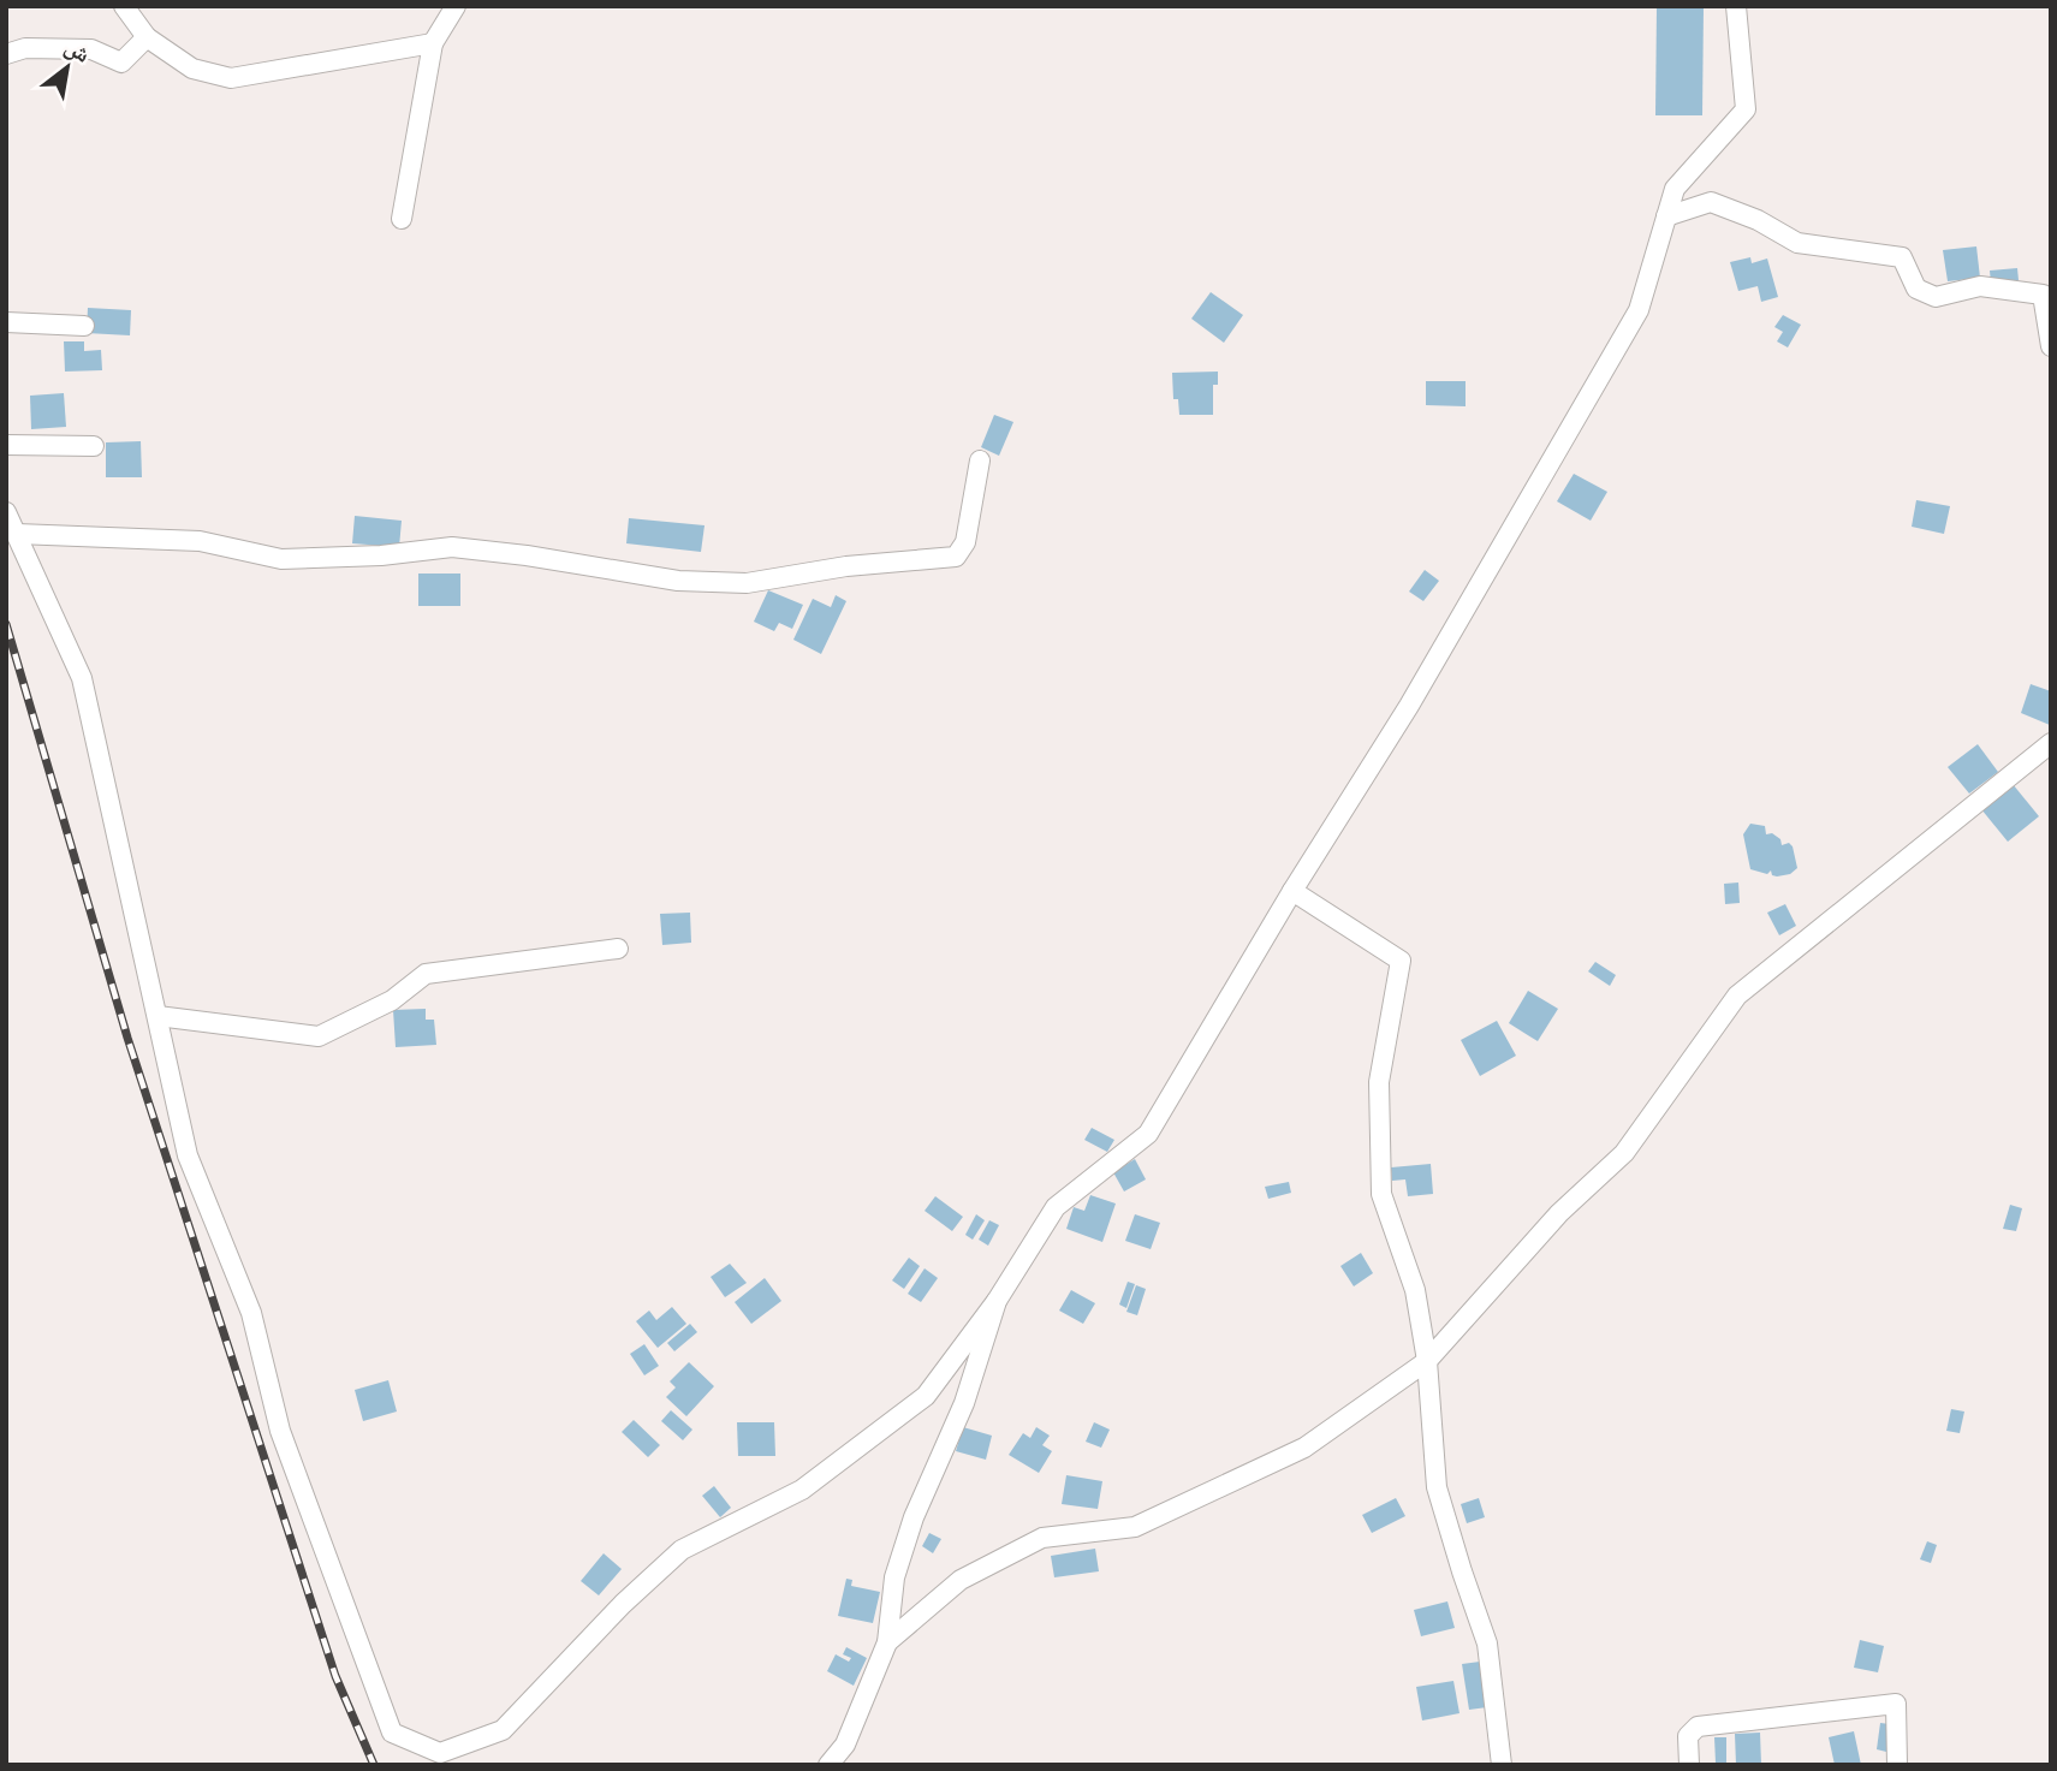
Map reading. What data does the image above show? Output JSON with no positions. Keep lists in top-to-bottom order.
{
  "north": "top right"
}
